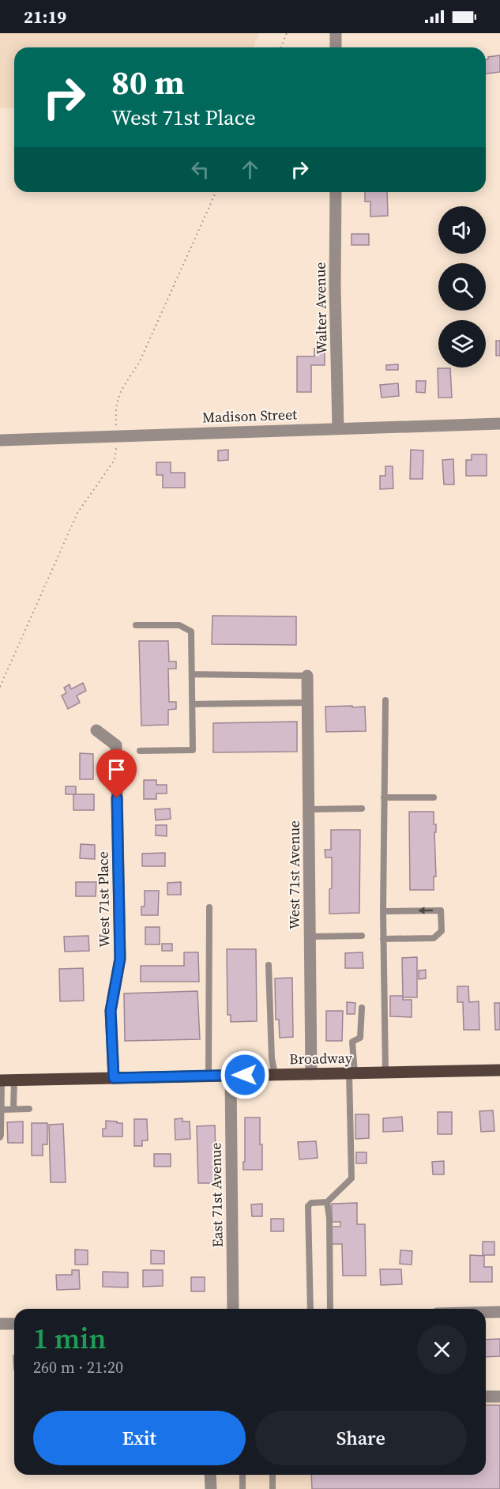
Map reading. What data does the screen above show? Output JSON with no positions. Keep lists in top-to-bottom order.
{
  "streets": {
    "main road": ["Broadway"],
    "street": [
      "Walter Avenue",
      "Madison Street",
      "West 71st Avenue",
      "West 71st Place",
      "East 71st Avenue"
    ]
  },
  "crossings": [
    ["Walter Avenue", "Madison Street"],
    ["West 71st Avenue", "Broadway"],
    ["West 71st Place", "Broadway"],
    ["Broadway", "East 71st Avenue"]
  ],
  "page": {
    "status": "21:19",
    "turn": ["80 m", "West 71st Place"],
    "heading": ["1 min", "260 m · 21:20"],
    "buttons": ["Exit", "Share"]
  }
}
